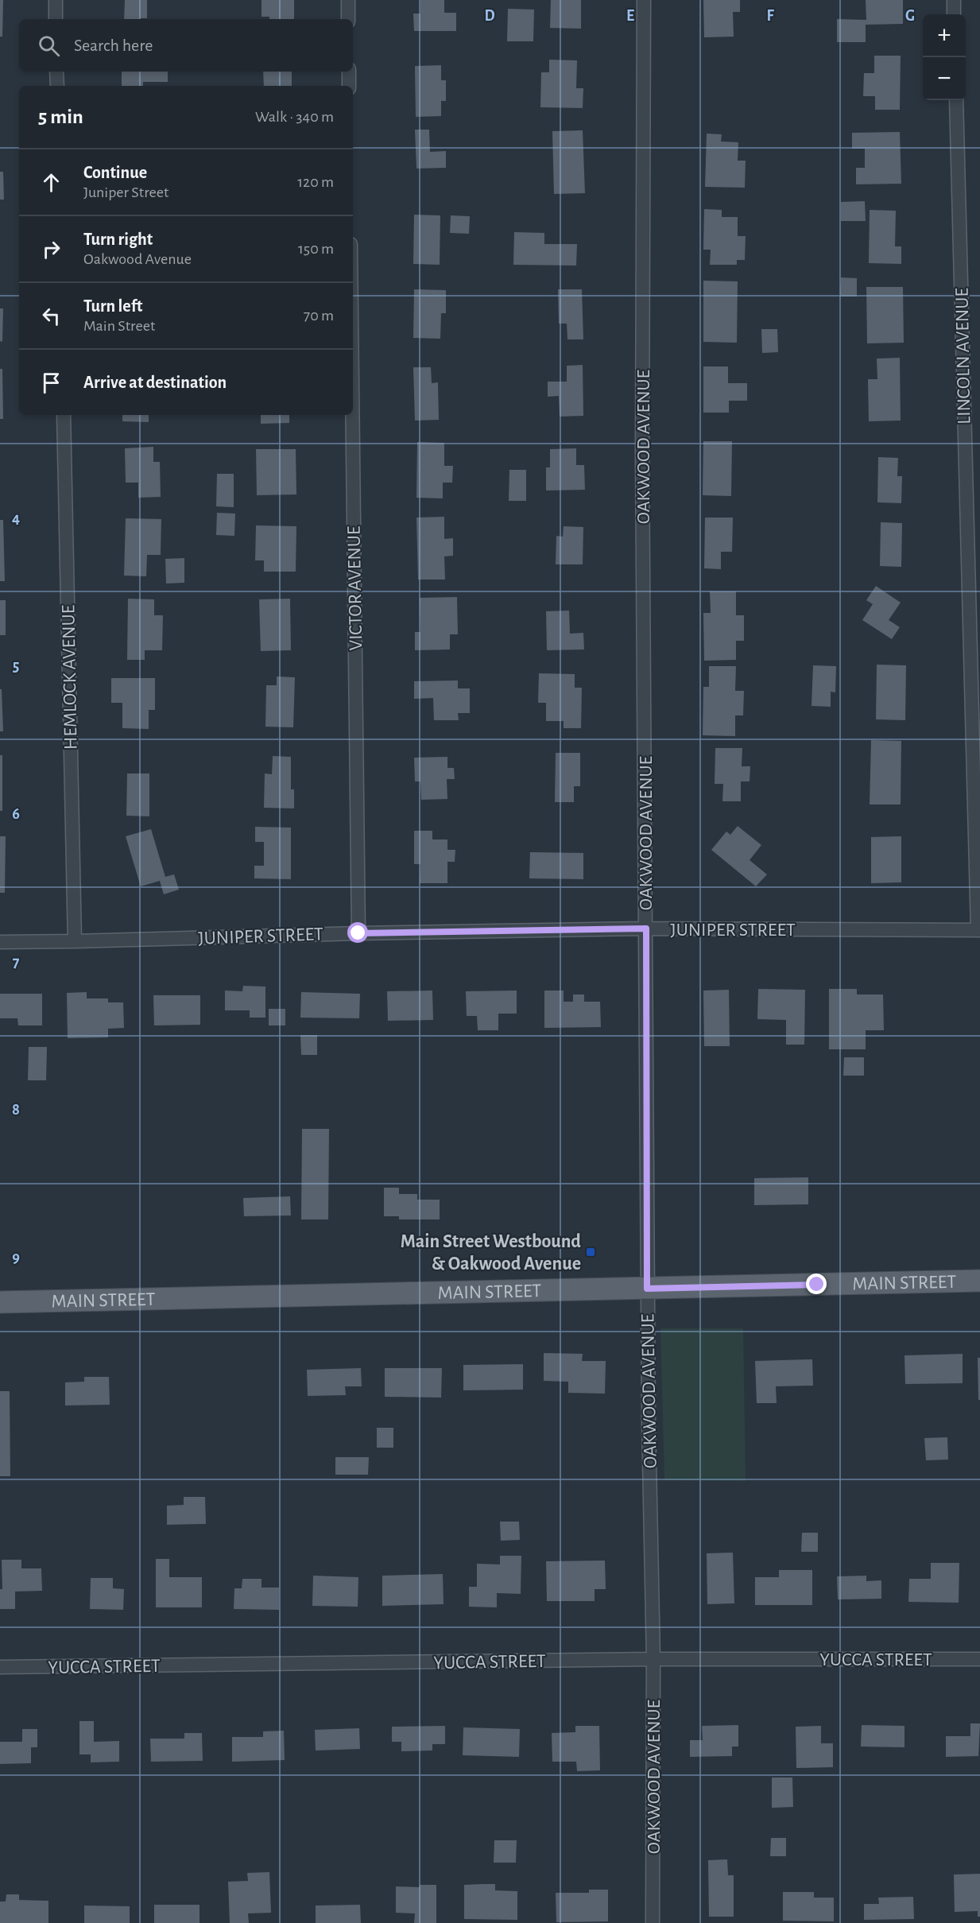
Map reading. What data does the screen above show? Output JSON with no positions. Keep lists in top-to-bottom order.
{
  "streets": {
    "main road": ["MAIN STREET"],
    "street": [
      "LINCOLN AVENUE",
      "OAKWOOD AVENUE",
      "VICTOR AVENUE",
      "HEMLOCK AVENUE",
      "JUNIPER STREET",
      "YUCCA STREET"
    ]
  },
  "crossings": [
    ["LINCOLN AVENUE", "JUNIPER STREET"],
    ["OAKWOOD AVENUE", "JUNIPER STREET"],
    ["OAKWOOD AVENUE", "MAIN STREET"],
    ["OAKWOOD AVENUE", "YUCCA STREET"],
    ["VICTOR AVENUE", "JUNIPER STREET"],
    ["HEMLOCK AVENUE", "JUNIPER STREET"]
  ],
  "places": {
    "transit": ["Main Street Westbound & Oakwood Avenue"]
  },
  "page": {
    "map_buttons": ["+", "−"],
    "search": "Search here",
    "heading": ["5 min", "Walk · 340 m"],
    "list": [
      ["Continue", "Juniper Street", "120 m"],
      ["Turn right", "Oakwood Avenue", "150 m"],
      ["Turn left", "Main Street", "70 m"],
      "Arrive at destination"
    ]
  },
  "grid": {
    "columns": [
      "D",
      "E",
      "F",
      "G"
    ],
    "rows": [
      "4",
      "5",
      "6",
      "7",
      "8",
      "9"
    ]
  }
}
